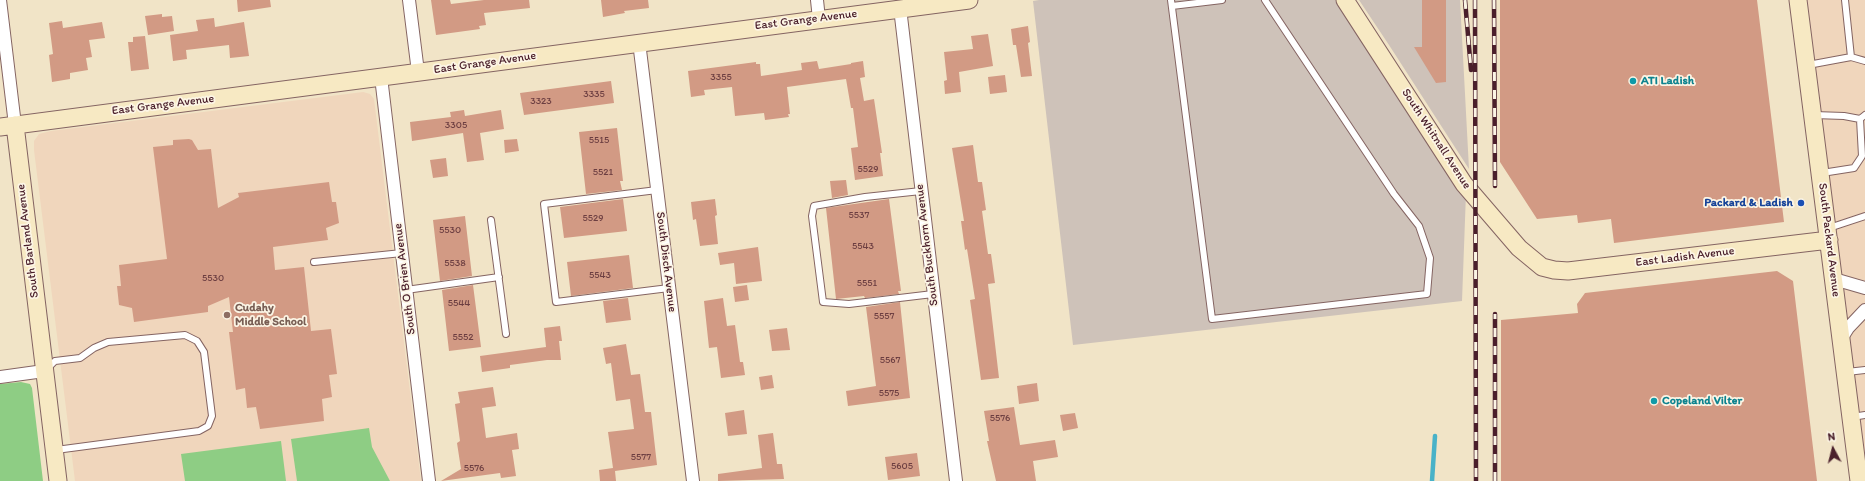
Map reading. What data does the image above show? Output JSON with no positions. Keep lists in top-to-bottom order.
{
  "streets": {
    "street": [
      "East Grange Avenue",
      "South Whitnall Avenue",
      "South Packard Avenue",
      "South Barland Avenue",
      "South Buckhorn Avenue",
      "East Ladish Avenue",
      "South Disch Avenue",
      "South O Brien Avenue"
    ]
  },
  "crossings": [
    ["East Grange Avenue", "South Barland Avenue"],
    ["East Grange Avenue", "South Buckhorn Avenue"],
    ["East Grange Avenue", "South Disch Avenue"],
    ["East Grange Avenue", "South O Brien Avenue"],
    ["South Whitnall Avenue", "East Ladish Avenue"],
    ["South Packard Avenue", "East Ladish Avenue"]
  ],
  "places": [
    "ATI Ladish",
    "Packard & Ladish",
    "Cudahy Middle School",
    "Copeland Vilter"
  ],
  "house_numbers": [
    "3355",
    "3335",
    "3323",
    "3305",
    "5515",
    "5529",
    "5521",
    "5537",
    "5529",
    "5530",
    "5543",
    "5538",
    "5543",
    "5530",
    "5551",
    "5544",
    "5557",
    "5552",
    "5567",
    "5575",
    "5576",
    "5577",
    "5605",
    "5576"
  ],
  "north": "top"
}
